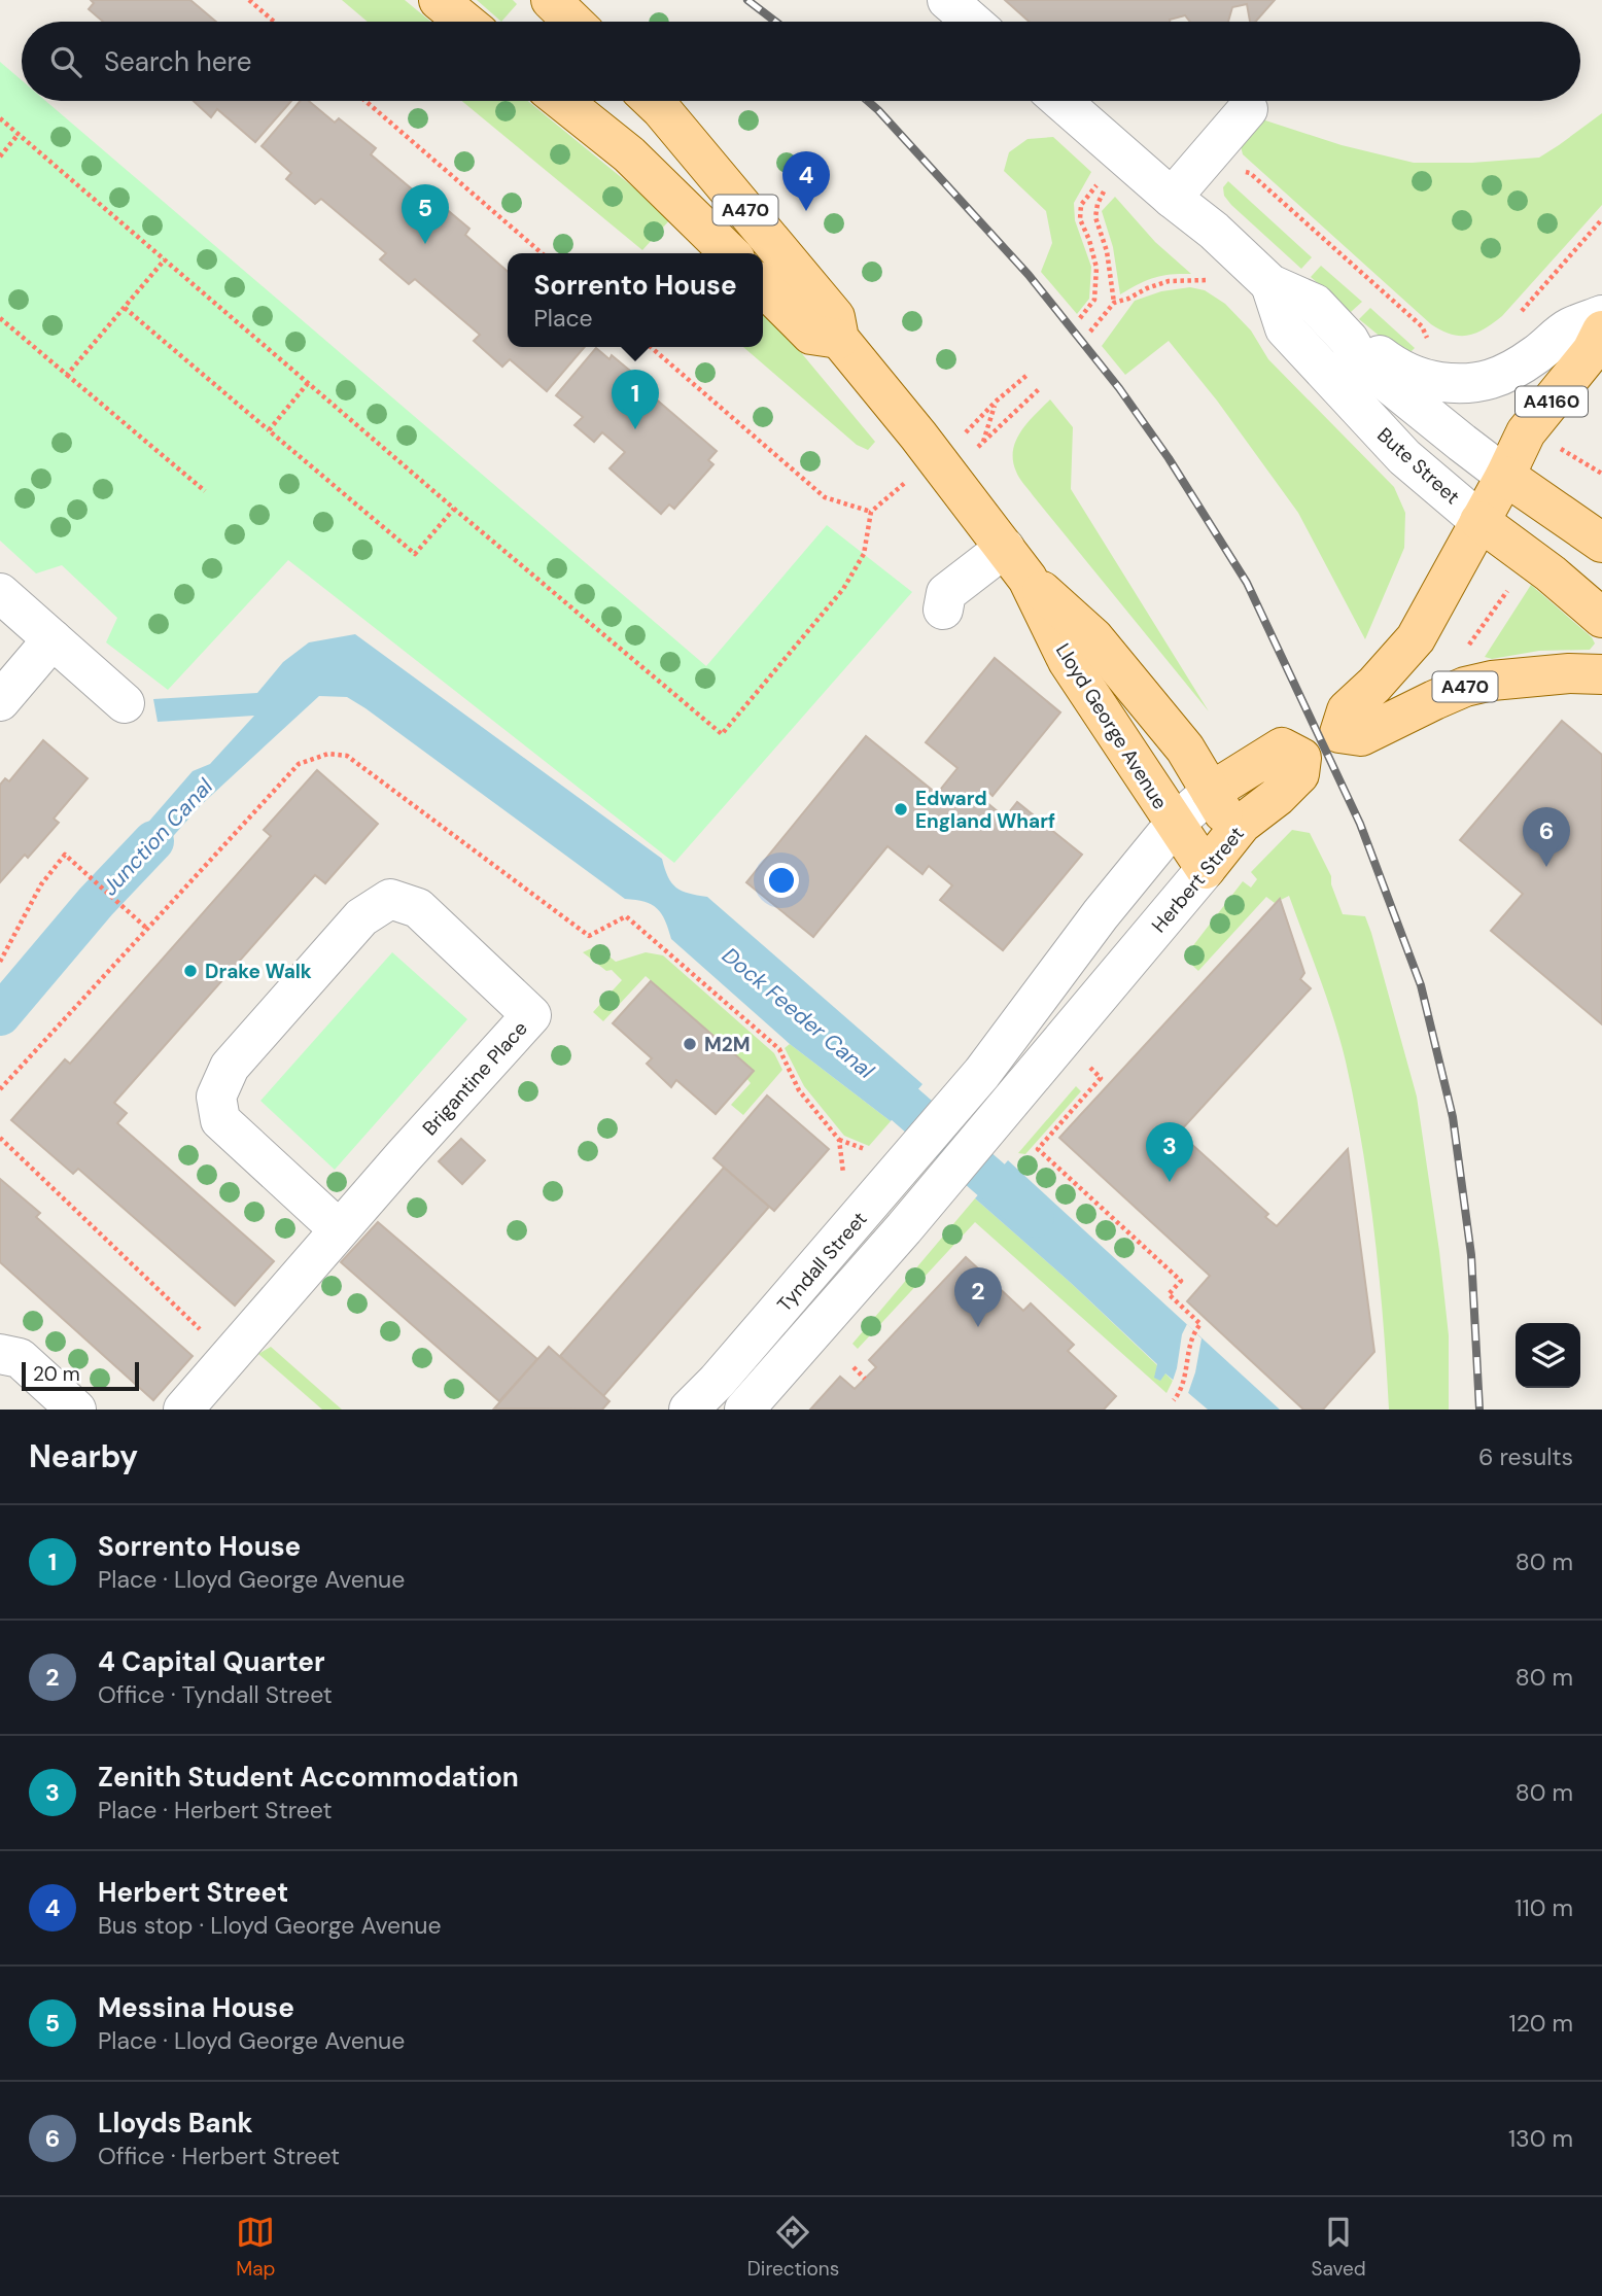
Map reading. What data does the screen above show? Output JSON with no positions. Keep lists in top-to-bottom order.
{
  "streets": {
    "main road": [
      "A470",
      "A4160",
      "Bute Street",
      "Lloyd George Avenue",
      "Herbert Street"
    ],
    "street": ["Brigantine Place", "Tyndall Street"]
  },
  "crossings": [
    ["A470", "A4160"],
    ["A470", "Bute Street"],
    ["A4160", "Bute Street"],
    ["Lloyd George Avenue", "Herbert Street"],
    ["Herbert Street", "Tyndall Street"]
  ],
  "water": ["Junction Canal", "Dock Feeder Canal"],
  "places": ["Edward England Wharf", "Drake Walk", "M2M"],
  "scale_bar": "20 m",
  "page": {
    "search": "Search here",
    "pins": [
      "4",
      "5",
      "1",
      "6",
      "3",
      "2"
    ],
    "popup": ["Sorrento House", "Place"],
    "scale": "20 m",
    "heading": ["Nearby", "6 results"],
    "list": [
      {
        "mark": "1",
        "name": "Sorrento House",
        "note": "Place · Lloyd George Avenue",
        "value": "80 m"
      },
      {
        "mark": "2",
        "name": "4 Capital Quarter",
        "note": "Office · Tyndall Street",
        "value": "80 m"
      },
      {
        "mark": "3",
        "name": "Zenith Student Accommodation",
        "note": "Place · Herbert Street",
        "value": "80 m"
      },
      {
        "mark": "4",
        "name": "Herbert Street",
        "note": "Bus stop · Lloyd George Avenue",
        "value": "110 m"
      },
      {
        "mark": "5",
        "name": "Messina House",
        "note": "Place · Lloyd George Avenue",
        "value": "120 m"
      },
      {
        "mark": "6",
        "name": "Lloyds Bank",
        "note": "Office · Herbert Street",
        "value": "130 m"
      }
    ],
    "nav": ["Map", "Directions", "Saved"]
  }
}
